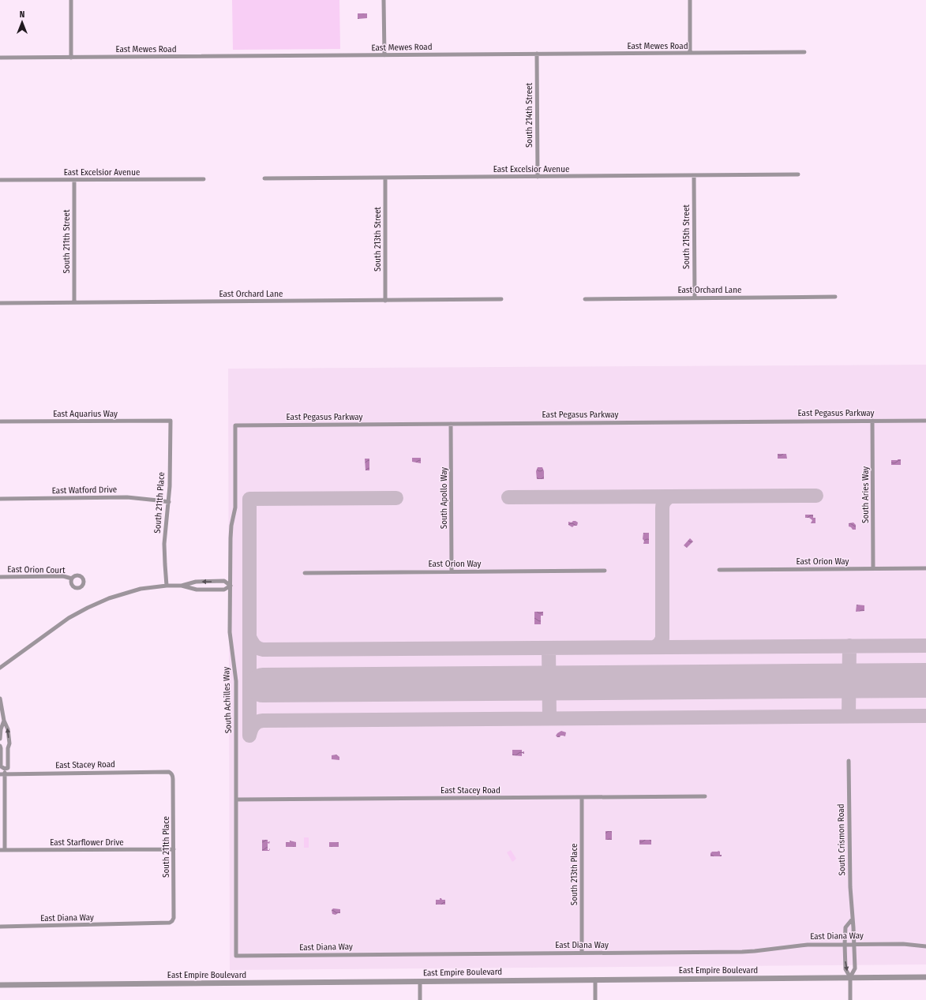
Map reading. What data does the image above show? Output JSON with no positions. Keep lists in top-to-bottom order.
{
  "streets": {
    "street": [
      "East Mewes Road",
      "South 214th Street",
      "East Excelsior Avenue",
      "South 215th Street",
      "South 213th Street",
      "South 211th Street",
      "East Orchard Lane",
      "East Pegasus Parkway",
      "East Aquarius Way",
      "East Watford Drive",
      "South Aries Way",
      "South Apollo Way",
      "South 211th Place",
      "East Orion Way",
      "East Orion Court",
      "South Achilles Way",
      "East Stacey Road",
      "South Crismon Road",
      "East Starflower Drive",
      "South 213th Place",
      "East Diana Way",
      "East Empire Boulevard"
    ]
  },
  "crossings": [
    ["East Mewes Road", "South 214th Street"],
    ["South 214th Street", "East Excelsior Avenue"],
    ["East Excelsior Avenue", "South 215th Street"],
    ["East Excelsior Avenue", "South 213th Street"],
    ["East Excelsior Avenue", "South 211th Street"],
    ["South 215th Street", "East Orchard Lane"],
    ["South 213th Street", "East Orchard Lane"],
    ["South 211th Street", "East Orchard Lane"],
    ["East Pegasus Parkway", "South Aries Way"],
    ["East Pegasus Parkway", "South Apollo Way"],
    ["East Pegasus Parkway", "South Achilles Way"],
    ["East Aquarius Way", "South 211th Place"],
    ["East Watford Drive", "South 211th Place"],
    ["South Aries Way", "East Orion Way"],
    ["South Apollo Way", "East Orion Way"],
    ["South 211th Place", "East Stacey Road"],
    ["South 211th Place", "East Starflower Drive"],
    ["South 211th Place", "East Diana Way"],
    ["South Achilles Way", "East Stacey Road"],
    ["South Achilles Way", "East Diana Way"],
    ["East Stacey Road", "South 213th Place"],
    ["South Crismon Road", "East Diana Way"],
    ["South Crismon Road", "East Empire Boulevard"],
    ["South 213th Place", "East Diana Way"]
  ],
  "north": "top"
}
